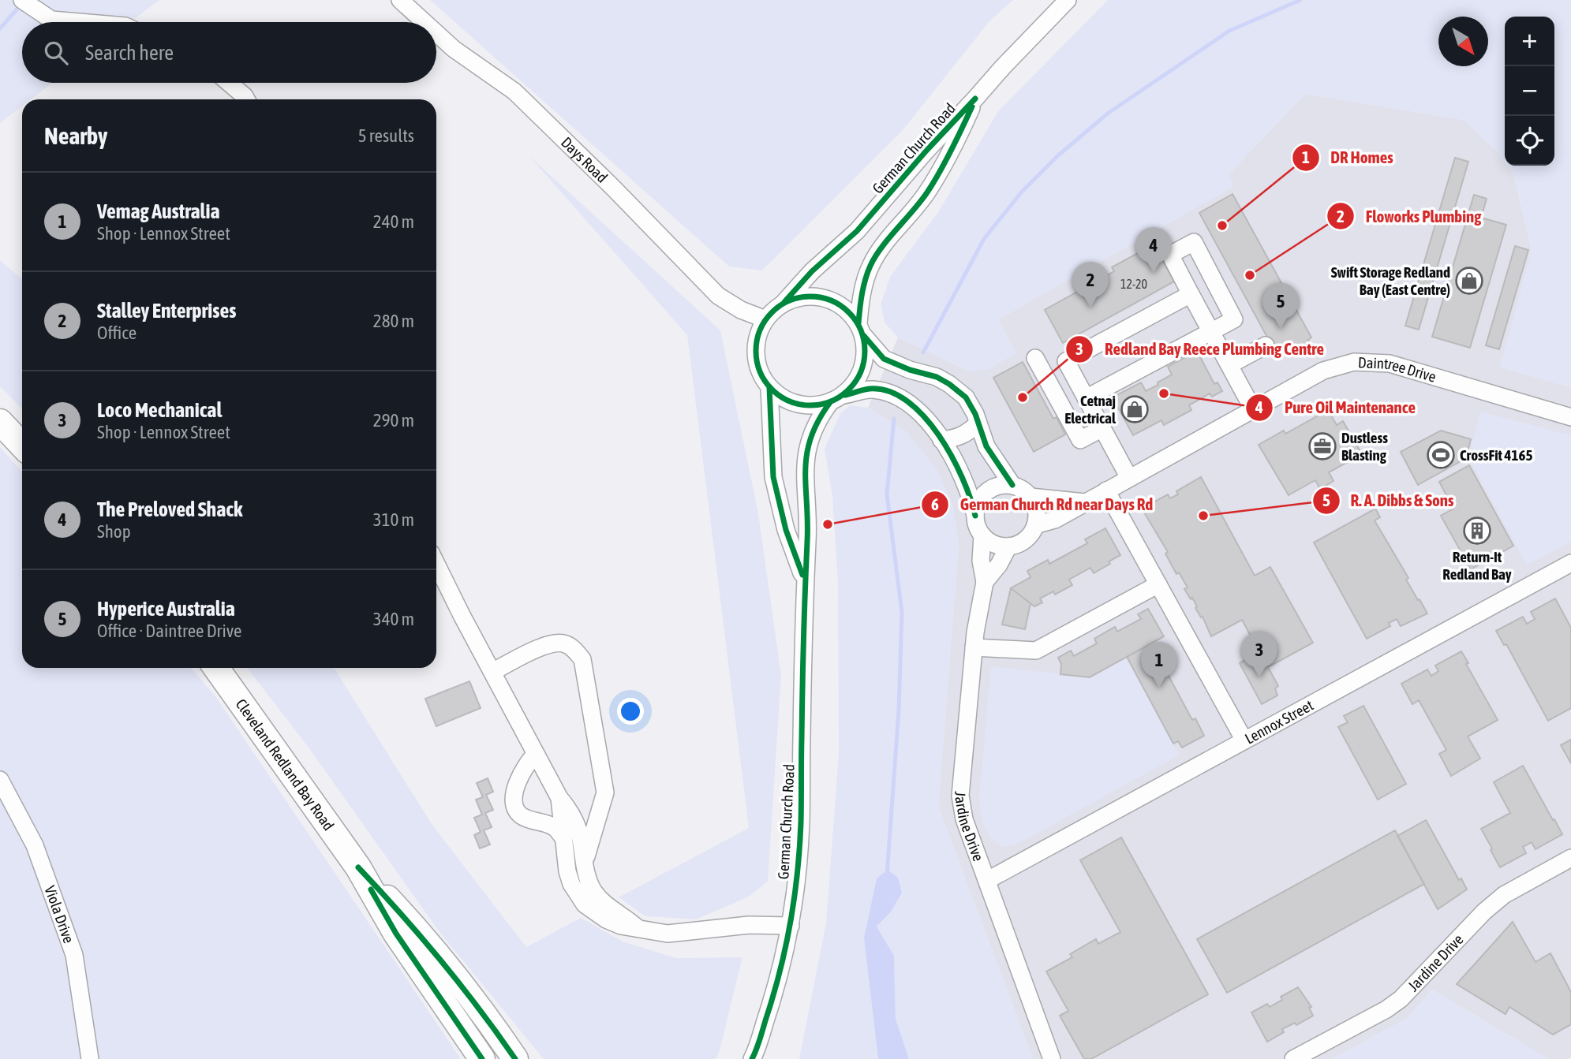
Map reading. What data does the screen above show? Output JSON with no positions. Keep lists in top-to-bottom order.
{
  "streets": {
    "highway": ["Cleveland Redland Bay Road"],
    "street": [
      "German Church Road",
      "Days Road",
      "Daintree Drive",
      "Lennox Street",
      "Jardine Drive",
      "Viola Drive"
    ]
  },
  "crossings": [
    ["German Church Road", "Days Road"],
    ["Lennox Street", "Jardine Drive"]
  ],
  "places": {
    "other": [
      "DR Homes",
      "Floworks Plumbing",
      "Pure Oil Maintenance",
      "Redland Bay Reece Plumbing Centre",
      "R. A. Dibbs & Sons",
      "German Church Rd near Days Rd"
    ],
    "shop": ["Swift Storage Redland Bay (East Centre)", "Cetnaj Electrical"],
    "office": ["Dustless Blasting"],
    "sports": ["CrossFit 4165"],
    "building": ["Return-It Redland Bay"]
  },
  "house_numbers": ["12-20"],
  "north": "bottom right",
  "page": {
    "map_buttons": ["+", "−"],
    "search": "Search here",
    "heading": ["Nearby", "5 results"],
    "list": [
      {
        "mark": "1",
        "name": "Vemag Australia",
        "note": "Shop · Lennox Street",
        "value": "240 m"
      },
      {
        "mark": "2",
        "name": "Stalley Enterprises",
        "note": "Office",
        "value": "280 m"
      },
      {
        "mark": "3",
        "name": "Loco Mechanical",
        "note": "Shop · Lennox Street",
        "value": "290 m"
      },
      {
        "mark": "4",
        "name": "The Preloved Shack",
        "note": "Shop",
        "value": "310 m"
      },
      {
        "mark": "5",
        "name": "Hyperice Australia",
        "note": "Office · Daintree Drive",
        "value": "340 m"
      }
    ],
    "pins": [
      "4",
      "2",
      "5",
      "3",
      "1"
    ]
  }
}
